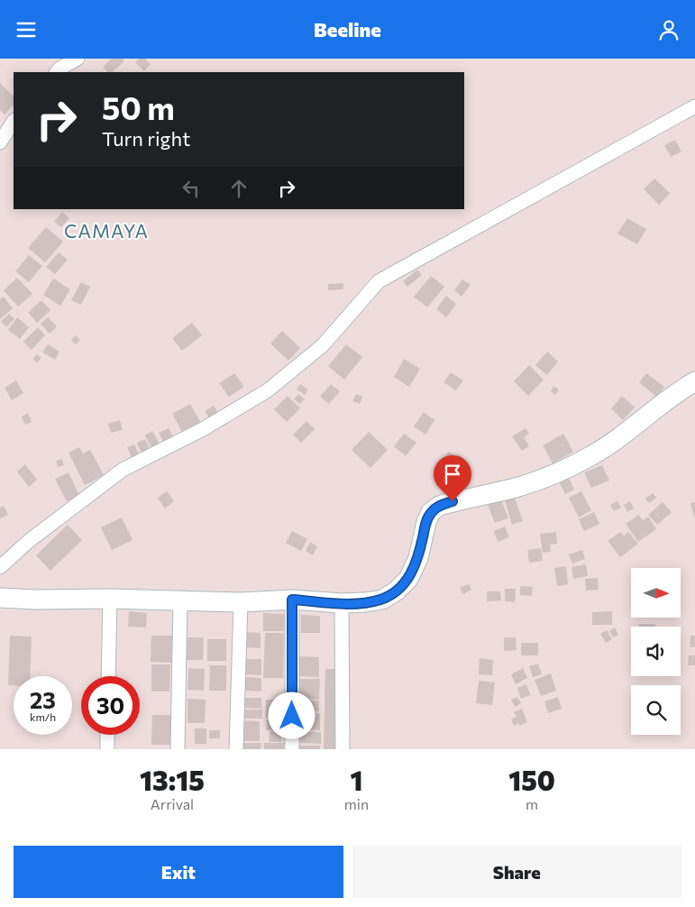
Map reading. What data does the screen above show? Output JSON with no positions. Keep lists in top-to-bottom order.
{
  "districts": ["CAMAYA"],
  "north": "right",
  "page": {
    "header": "Beeline",
    "turn": ["50 m", "Turn right"],
    "speed": "23 km/h",
    "limit": "30",
    "eta": [
      "13:15",
      "Arrival",
      "1",
      "min",
      "150",
      "m"
    ],
    "buttons": ["Exit", "Share"]
  }
}
